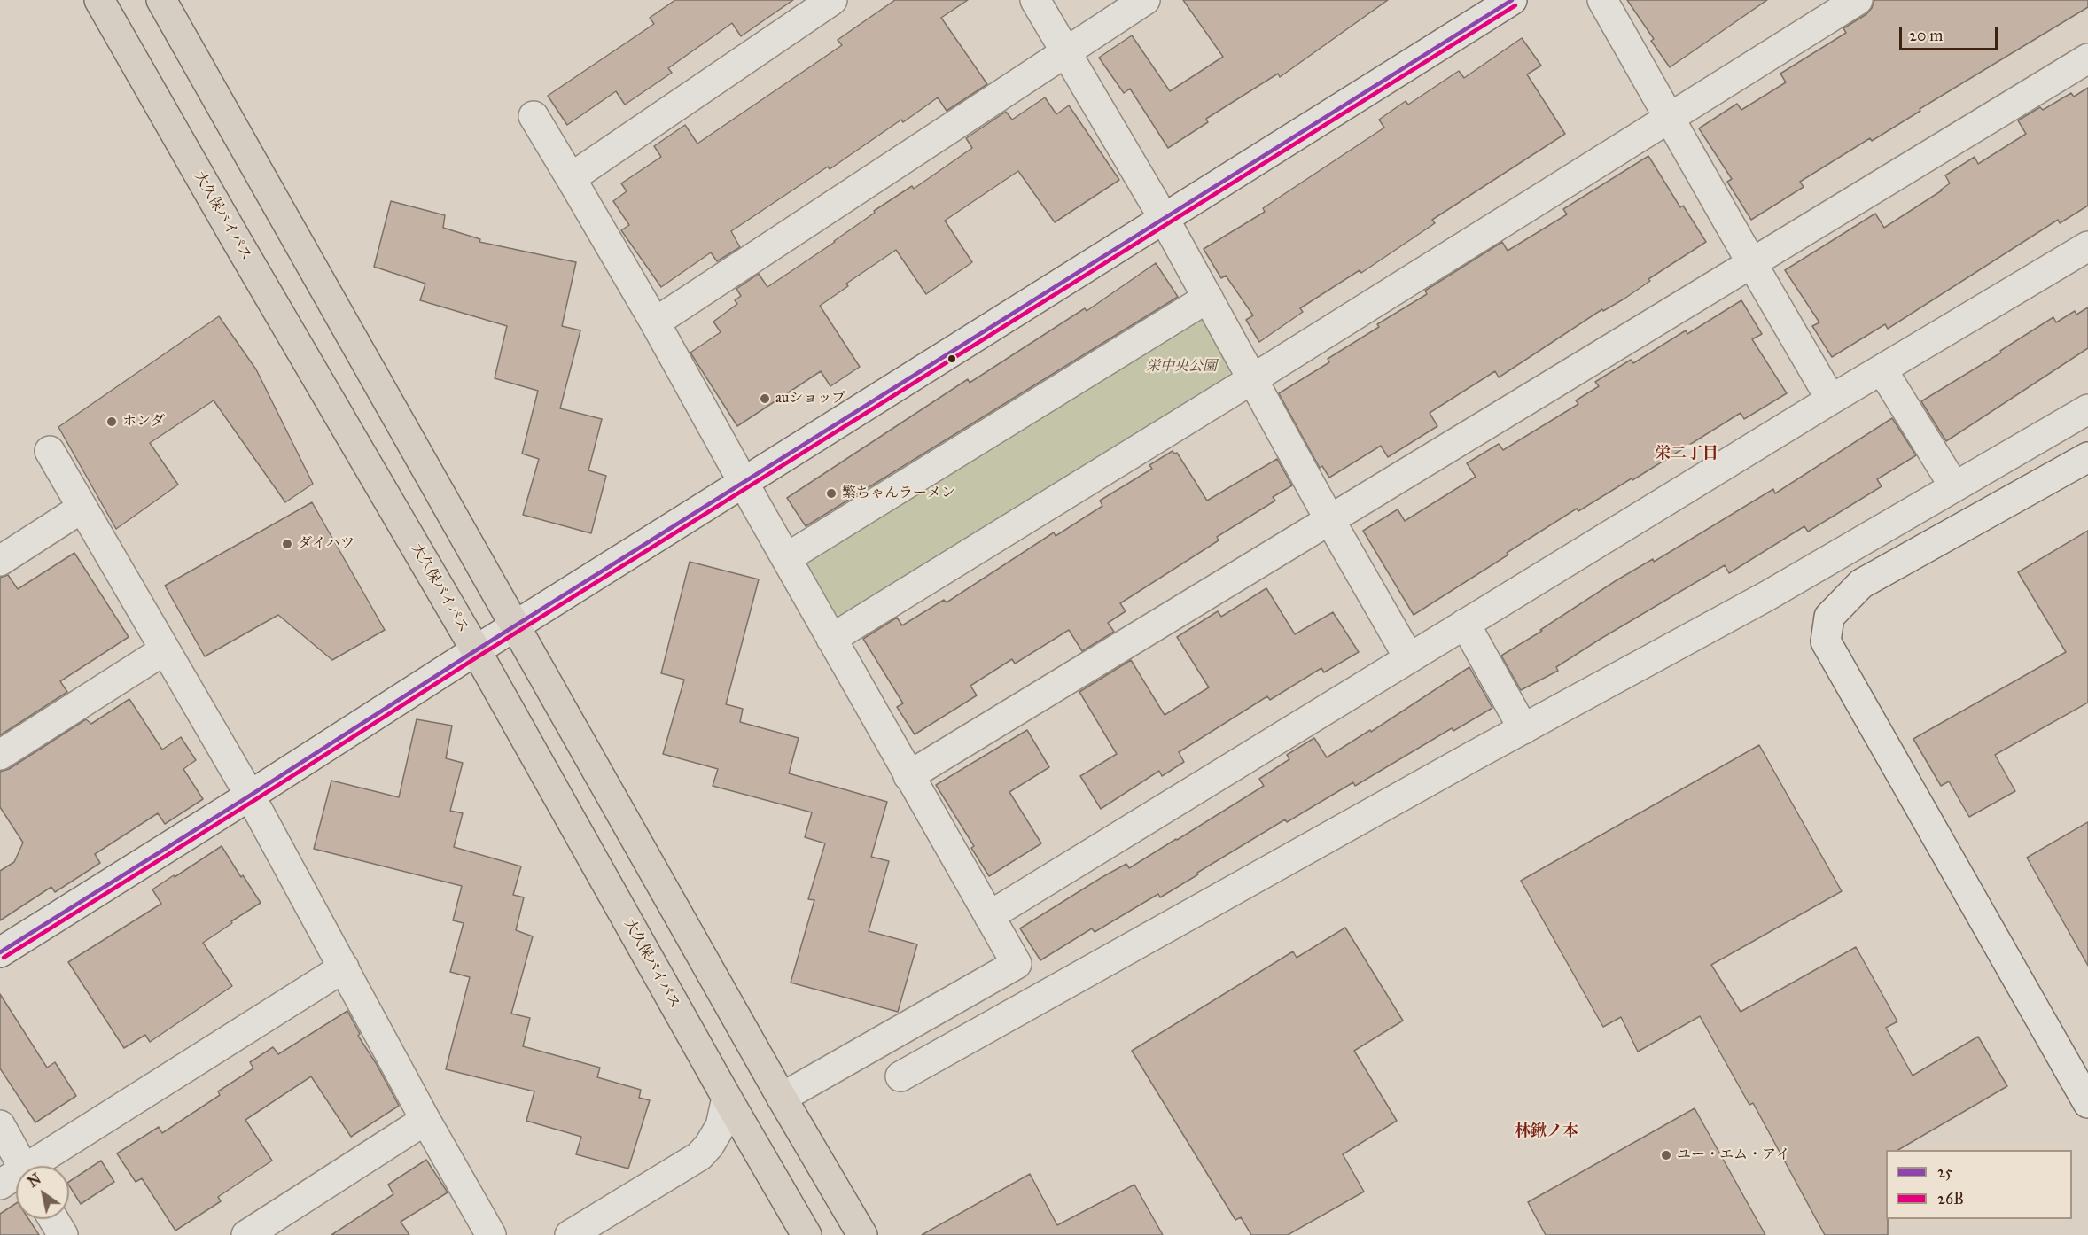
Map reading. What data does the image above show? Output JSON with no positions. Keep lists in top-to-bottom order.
{
  "streets": {
    "highway": ["大久保バイパス"]
  },
  "districts": ["栄二丁目", "林鍬ノ本"],
  "parks": ["栄中央公園"],
  "places": [
    "auショップ",
    "ホンダ",
    "繁ちゃんラーメン",
    "ダイハツ",
    "ユー・エム・アイ"
  ],
  "lines": ["transit line 25", "transit line 26B"],
  "legend": ["25", "26B"],
  "scale_bar": "20 m",
  "north": "top left"
}
